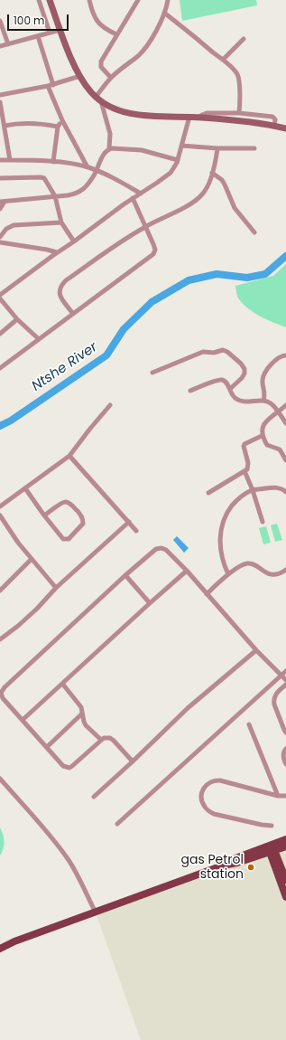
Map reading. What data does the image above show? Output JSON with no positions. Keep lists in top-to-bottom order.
{
  "water": ["Ntshe River"],
  "places": ["gas Petrol station"],
  "scale_bar": "100 m"
}
